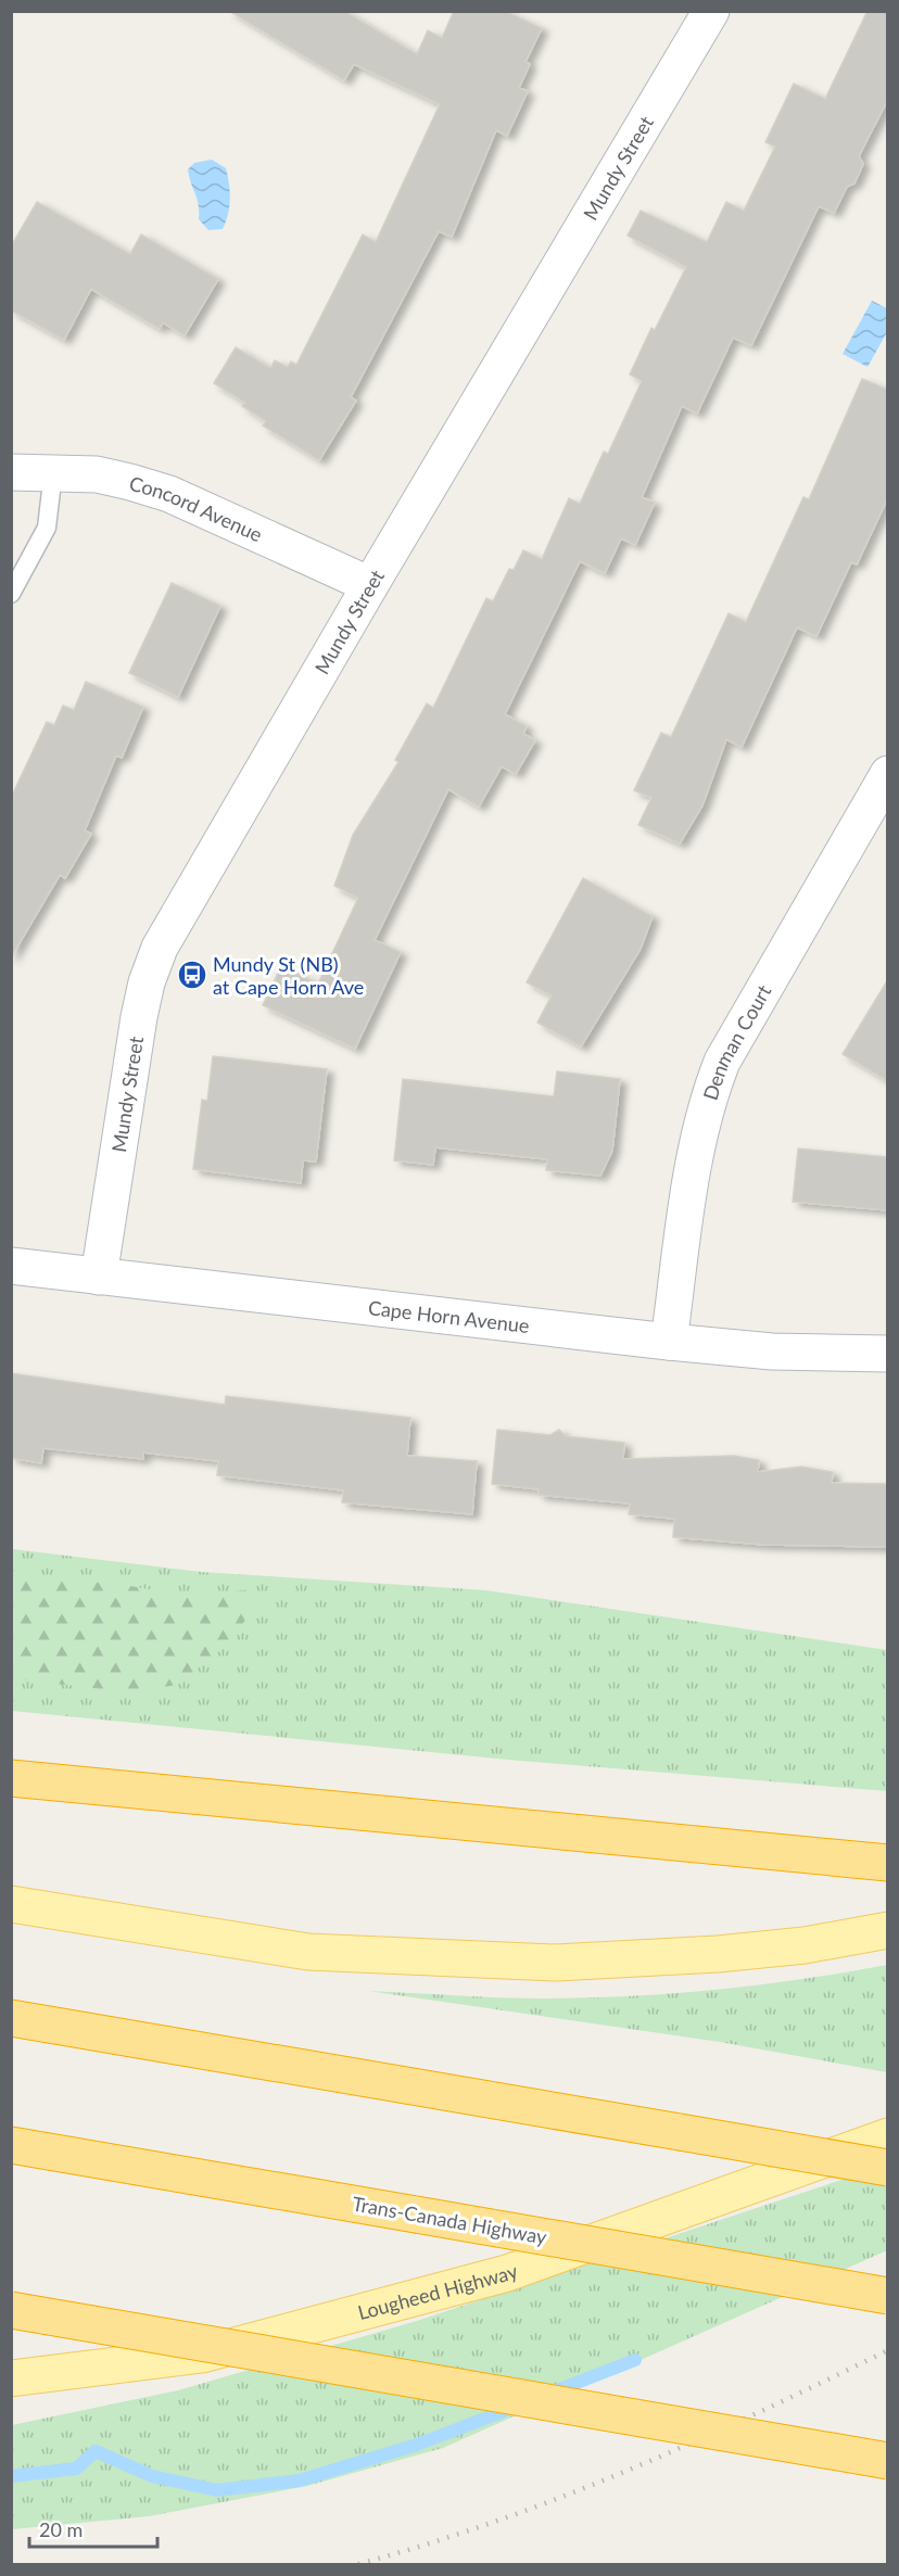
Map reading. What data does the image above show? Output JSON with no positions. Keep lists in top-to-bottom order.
{
  "streets": {
    "highway": ["Trans-Canada Highway"],
    "main road": ["Lougheed Highway"],
    "street": [
      "Mundy Street",
      "Concord Avenue",
      "Denman Court",
      "Cape Horn Avenue"
    ]
  },
  "crossings": [
    ["Mundy Street", "Concord Avenue"],
    ["Mundy Street", "Cape Horn Avenue"],
    ["Denman Court", "Cape Horn Avenue"]
  ],
  "places": {
    "bus stop": ["Mundy St (NB) at Cape Horn Ave"]
  },
  "scale_bar": "20 m"
}
